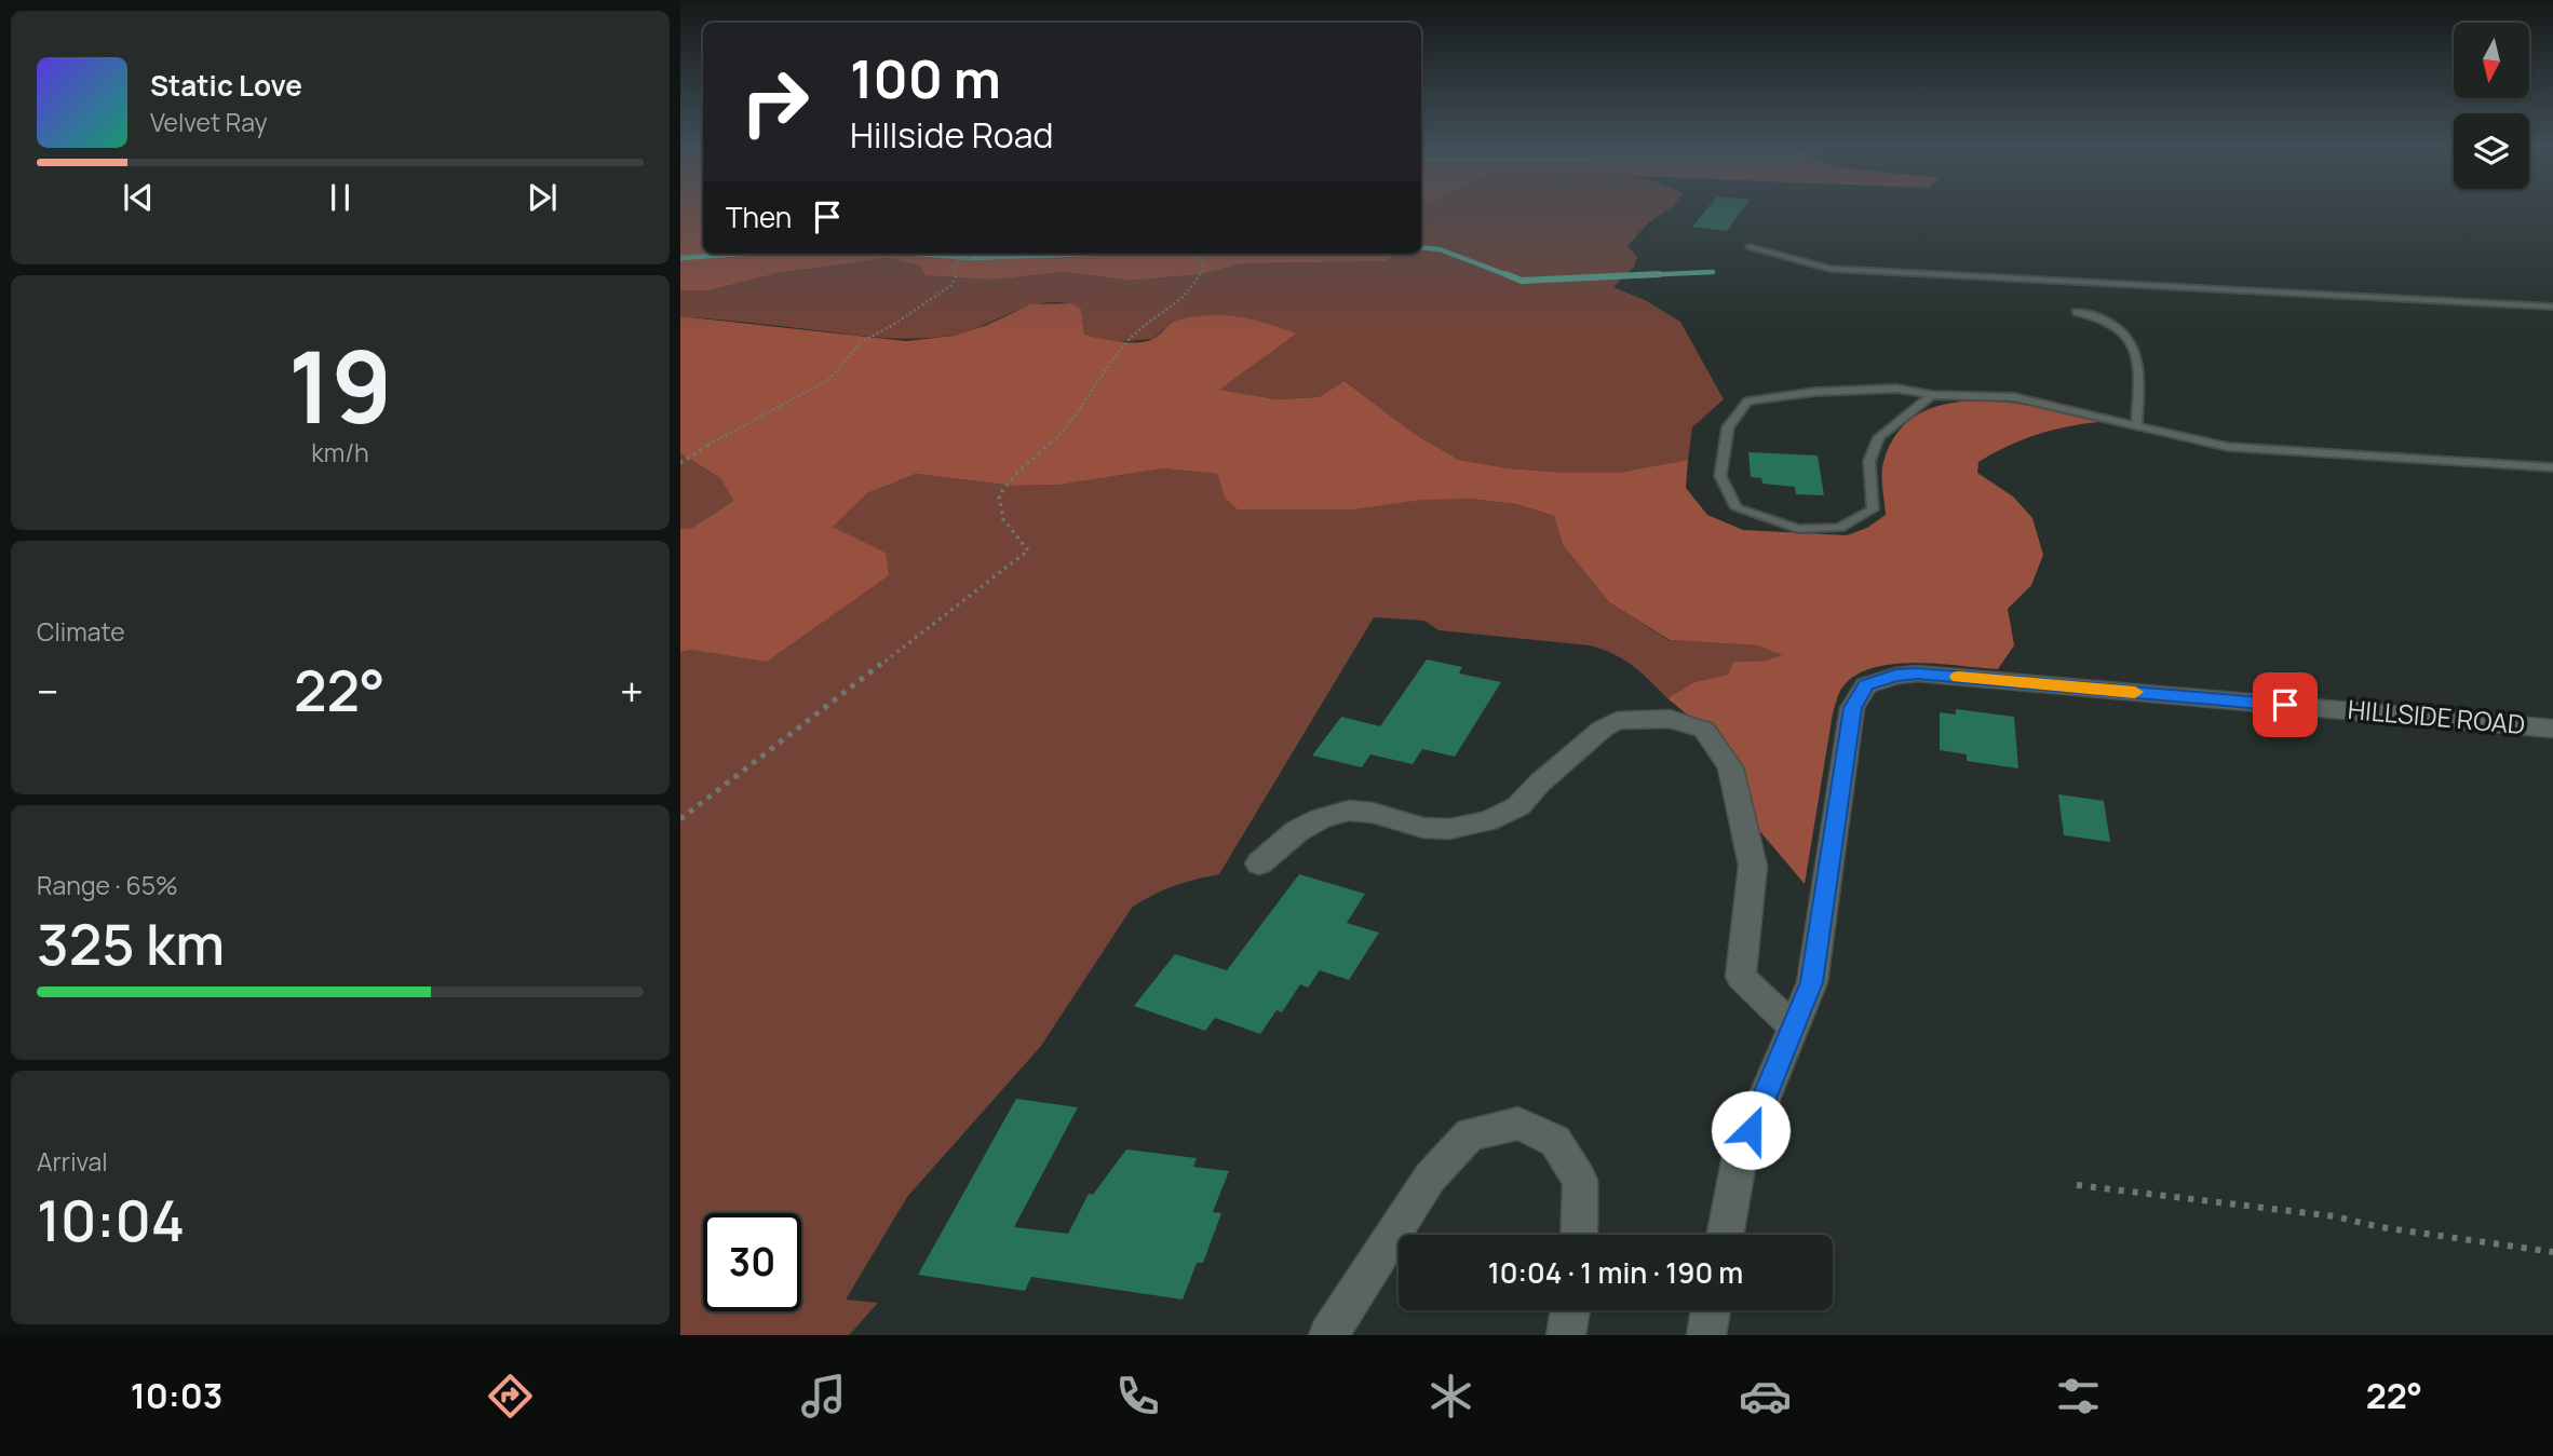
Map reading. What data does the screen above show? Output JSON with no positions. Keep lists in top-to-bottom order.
{
  "streets": {
    "street": ["HILLSIDE ROAD"]
  },
  "north": "bottom",
  "page": {
    "turn": ["100 m", "Hillside Road"],
    "song": ["Static Love", "Velvet Ray"],
    "then": "Then",
    "tile": [
      ["19", "km/h"],
      "Climate",
      ["Range · 65%", "325 km"],
      ["Arrival", "10:04"]
    ],
    "heat": ["−", "22°", "+"],
    "limit": "30",
    "trip": "10:04 · 1 min · 190 m",
    "tabs": ["10:03", "22°"]
  }
}
